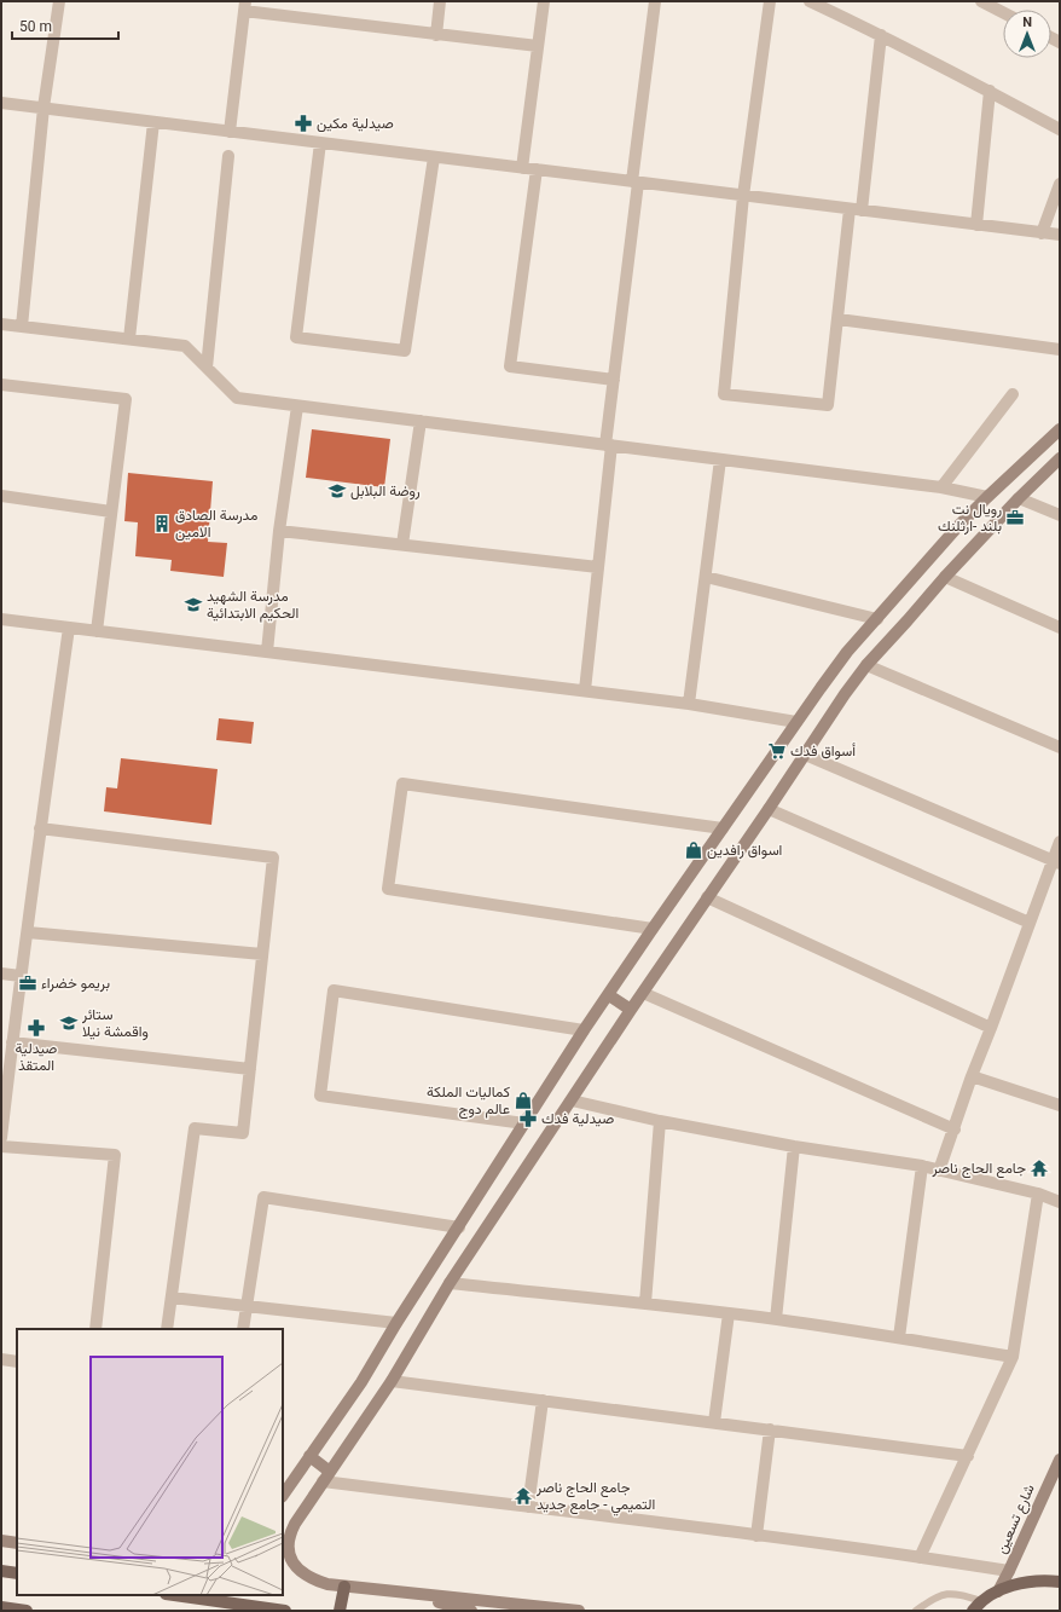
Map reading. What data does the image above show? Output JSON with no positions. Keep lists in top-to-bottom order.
{
  "streets": {
    "main road": ["شارع تسعين"]
  },
  "places": {
    "pharmacy": ["صيدلية مكين", "صيدلية المتقذ", "صيدلية فدك"],
    "school or university": ["روضة البلابل", "مدرسة الشهيد الحكيم الابتدائية", "ستائر واقمشة نيلا"],
    "office": ["رويال نت بلند -ارثلنك", "بريمو خضراء"],
    "building": ["مدرسة الصادق الامين"],
    "supermarket": ["أسواق فدك"],
    "shop": ["اسواق رافدين", "كماليات الملكة عالم دوج"],
    "temple": ["جامع الحاج ناصر", "جامع الحاج ناصر التميمي - جامع جديد"]
  },
  "scale_bar": "50 m",
  "north": "top"
}
